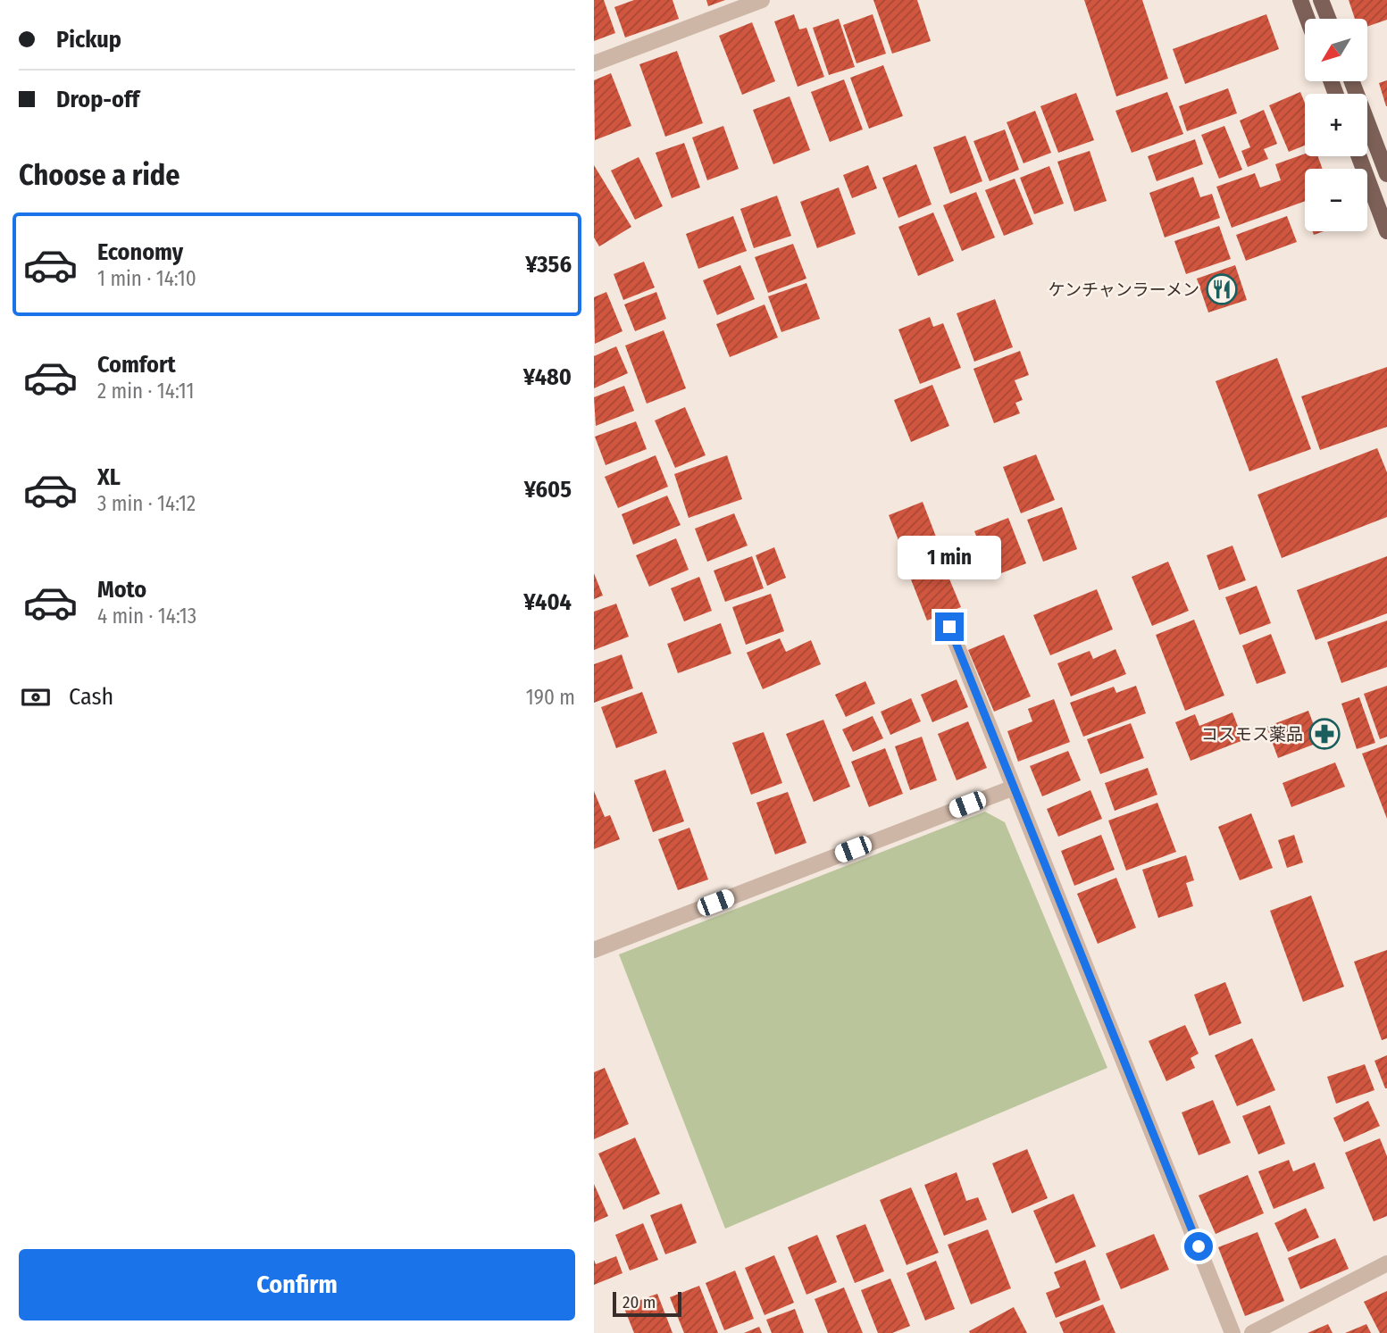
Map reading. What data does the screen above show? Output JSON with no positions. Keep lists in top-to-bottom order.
{
  "places": {
    "restaurant": ["ケンチャンラーメン"],
    "pharmacy": ["コスモス薬品"]
  },
  "scale_bar": "20 m",
  "north": "bottom left",
  "page": {
    "banner": ["Pickup", "Drop-off"],
    "map_buttons": ["+", "−"],
    "heading": "Choose a ride",
    "list": [
      {
        "name": "Economy",
        "note": "1 min · 14:10",
        "value": "¥356"
      },
      {
        "name": "Comfort",
        "note": "2 min · 14:11",
        "value": "¥480"
      },
      {
        "name": "XL",
        "note": "3 min · 14:12",
        "value": "¥605"
      },
      {
        "name": "Moto",
        "note": "4 min · 14:13",
        "value": "¥404"
      }
    ],
    "bubble": "1 min",
    "pay": ["Cash", "190 m"],
    "buttons": "Confirm",
    "scale": "20 m"
  }
}
